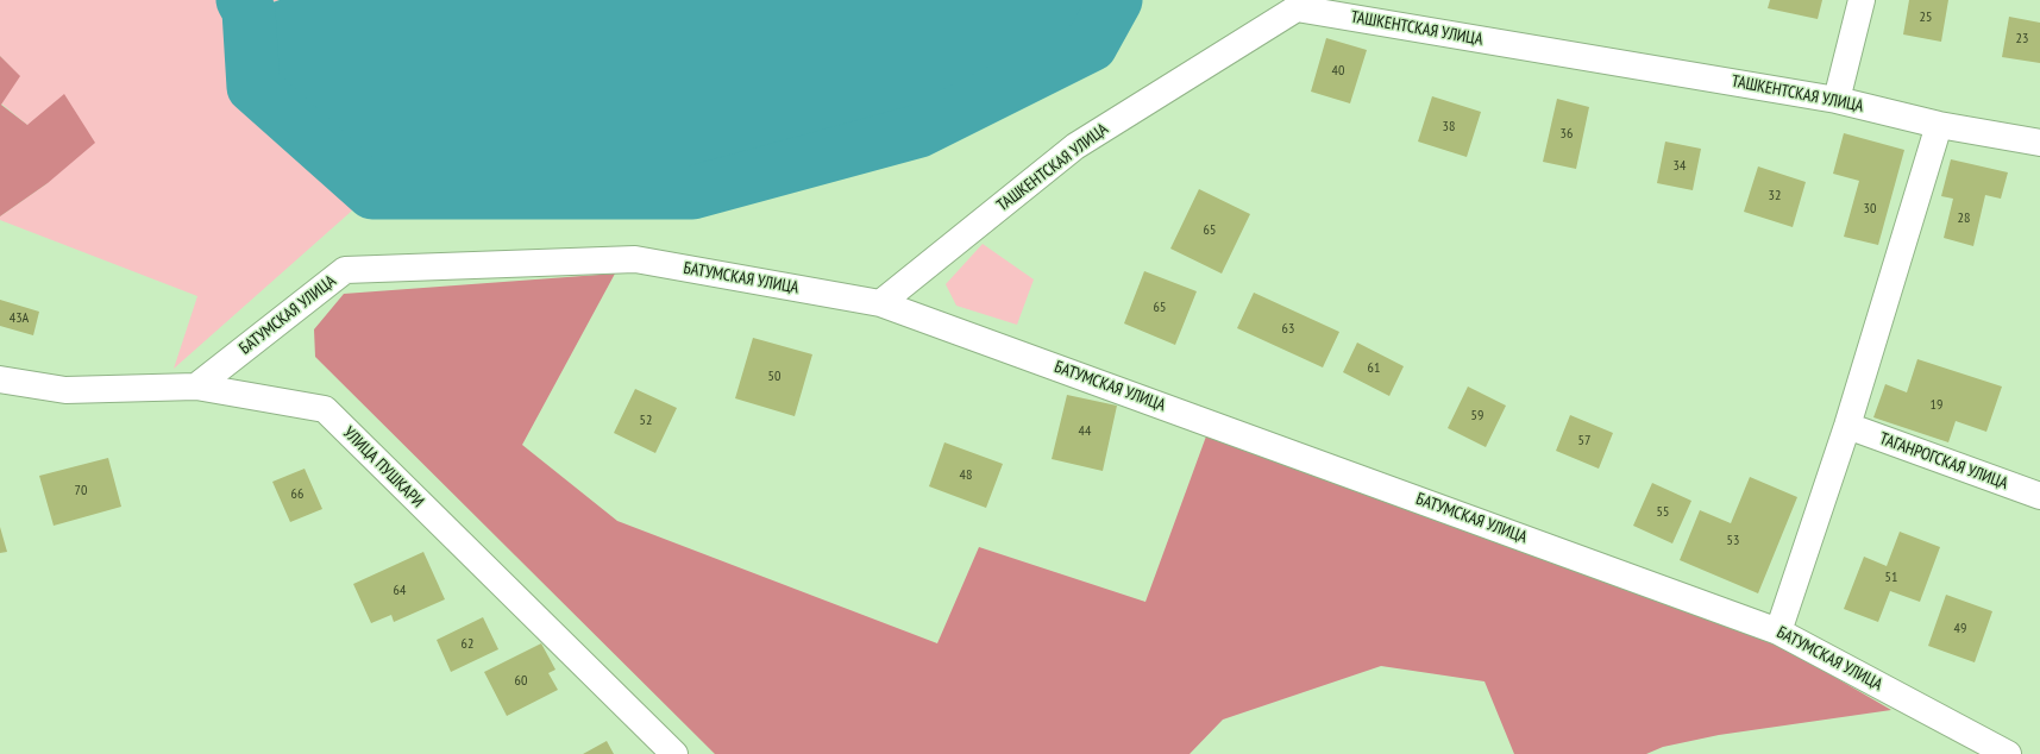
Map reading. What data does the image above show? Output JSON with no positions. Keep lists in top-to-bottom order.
{
  "streets": {
    "street": [
      "ТАШКЕНТСКАЯ УЛИЦА",
      "БАТУМСКАЯ УЛИЦА",
      "ТАГАНРОГСКАЯ УЛИЦА",
      "УЛИЦА ПУШКАРИ"
    ]
  },
  "crossings": [
    ["ТАШКЕНТСКАЯ УЛИЦА", "БАТУМСКАЯ УЛИЦА"],
    ["БАТУМСКАЯ УЛИЦА", "УЛИЦА ПУШКАРИ"]
  ],
  "house_numbers": [
    "25",
    "23",
    "40",
    "38",
    "36",
    "34",
    "32",
    "30",
    "28",
    "65",
    "65",
    "43А",
    "63",
    "61",
    "50",
    "19",
    "59",
    "52",
    "44",
    "57",
    "48",
    "70",
    "66",
    "55",
    "53",
    "51",
    "64",
    "49",
    "62",
    "60"
  ]
}
